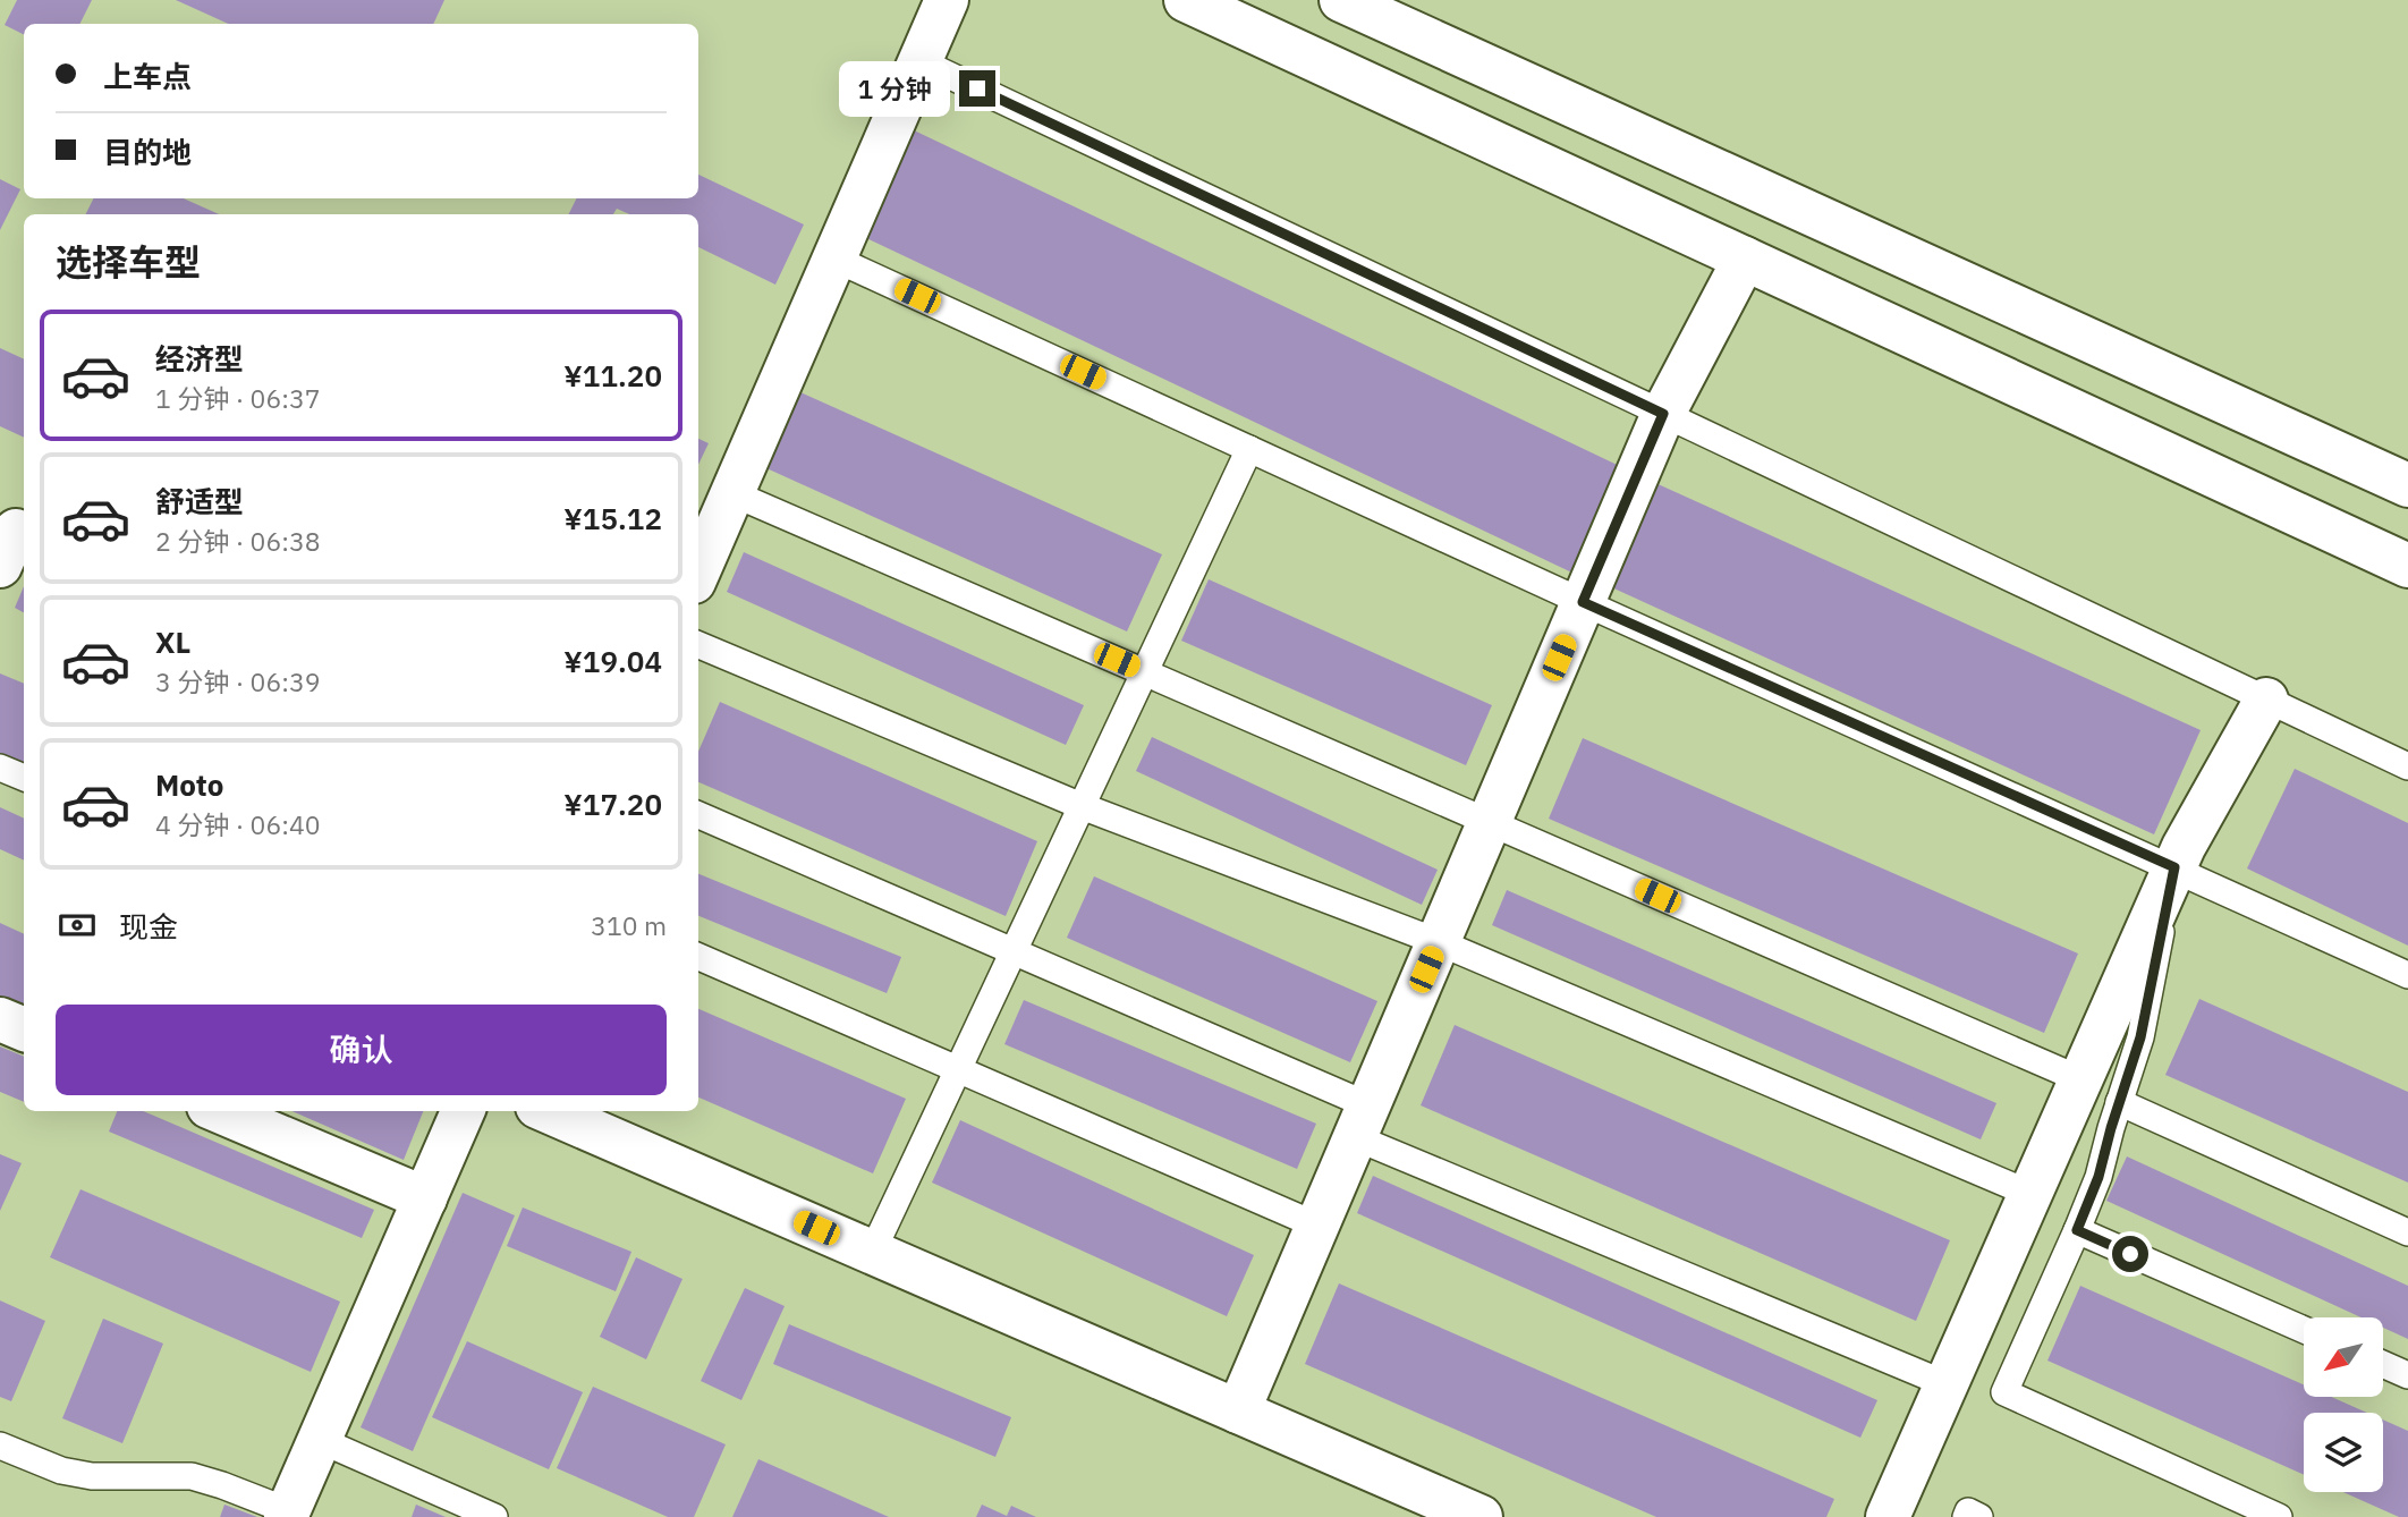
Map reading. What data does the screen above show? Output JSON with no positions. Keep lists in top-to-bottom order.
{
  "north": "bottom left",
  "page": {
    "banner": ["上车点", "目的地"],
    "bubble": "1 分钟",
    "heading": "选择车型",
    "list": [
      {
        "name": "经济型",
        "note": "1 分钟 · 06:37",
        "value": "¥11.20"
      },
      {
        "name": "舒适型",
        "note": "2 分钟 · 06:38",
        "value": "¥15.12"
      },
      {
        "name": "XL",
        "note": "3 分钟 · 06:39",
        "value": "¥19.04"
      },
      {
        "name": "Moto",
        "note": "4 分钟 · 06:40",
        "value": "¥17.20"
      }
    ],
    "pay": ["现金", "310 m"],
    "buttons": "确认"
  }
}
